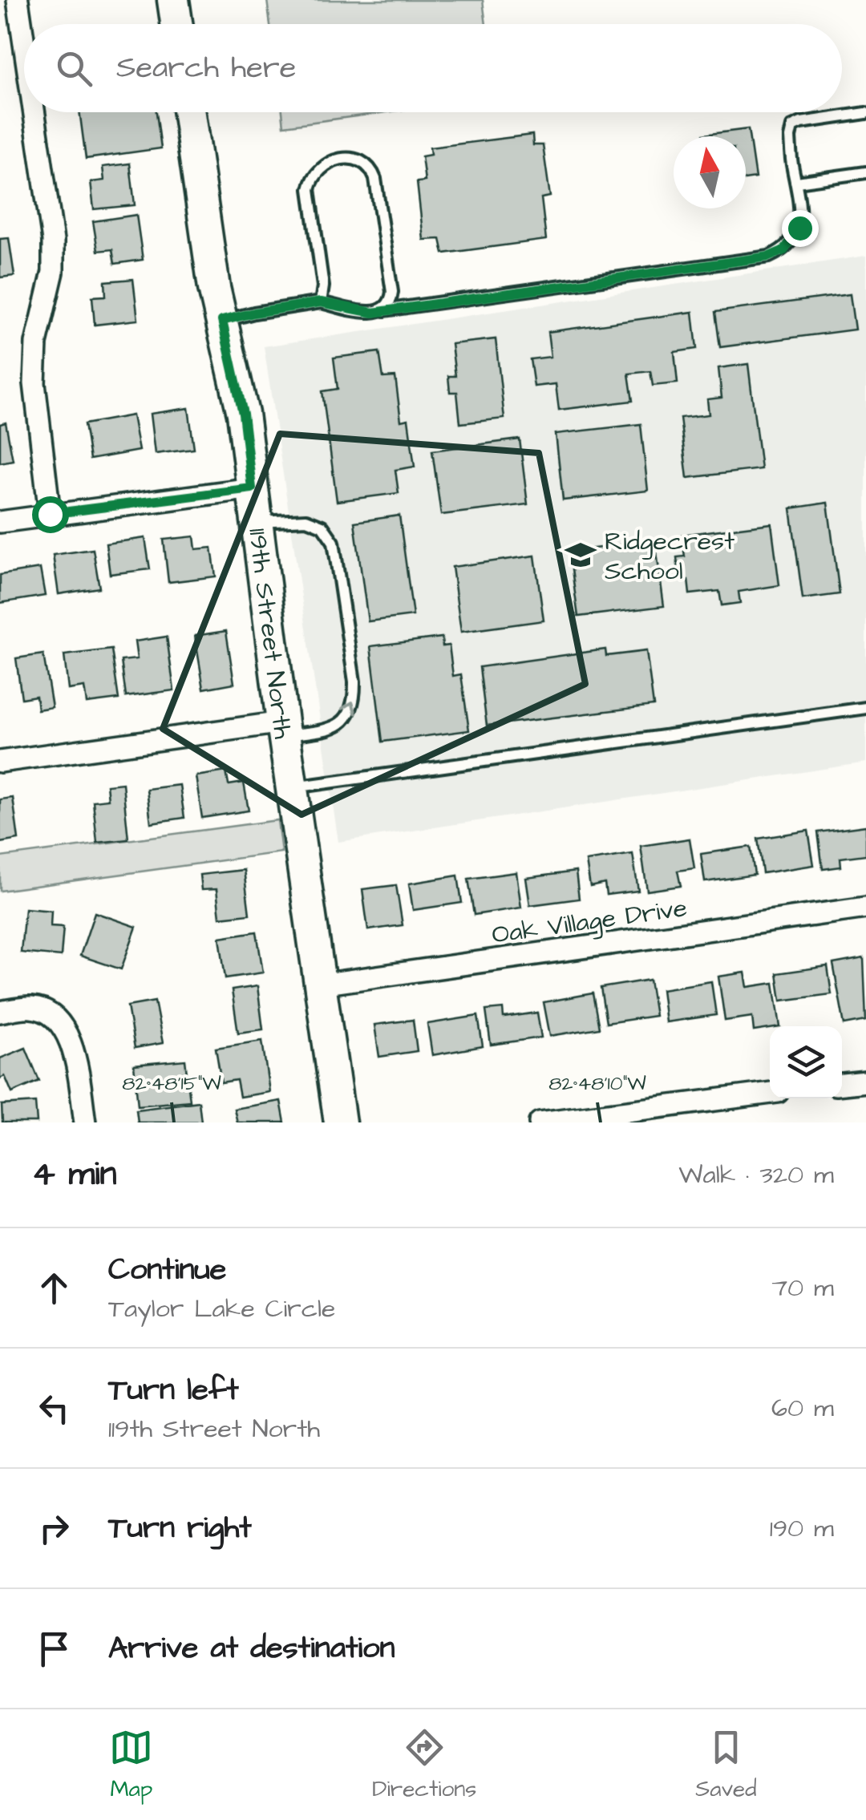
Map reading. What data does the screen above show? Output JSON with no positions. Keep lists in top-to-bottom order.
{
  "streets": {
    "street": ["119th Street North", "Oak Village Drive"]
  },
  "crossings": [
    ["119th Street North", "Oak Village Drive"]
  ],
  "places": {
    "school or university": ["Ridgecrest School"]
  },
  "north": "top",
  "page": {
    "search": "Search here",
    "heading": ["4 min", "Walk · 320 m"],
    "list": [
      ["Continue", "Taylor Lake Circle", "70 m"],
      ["Turn left", "119th Street North", "60 m"],
      ["Turn right", "190 m"],
      "Arrive at destination"
    ],
    "nav": ["Map", "Directions", "Saved"]
  },
  "coordinates": ["82°48'15\"W", "82°48'10\"W"]
}
